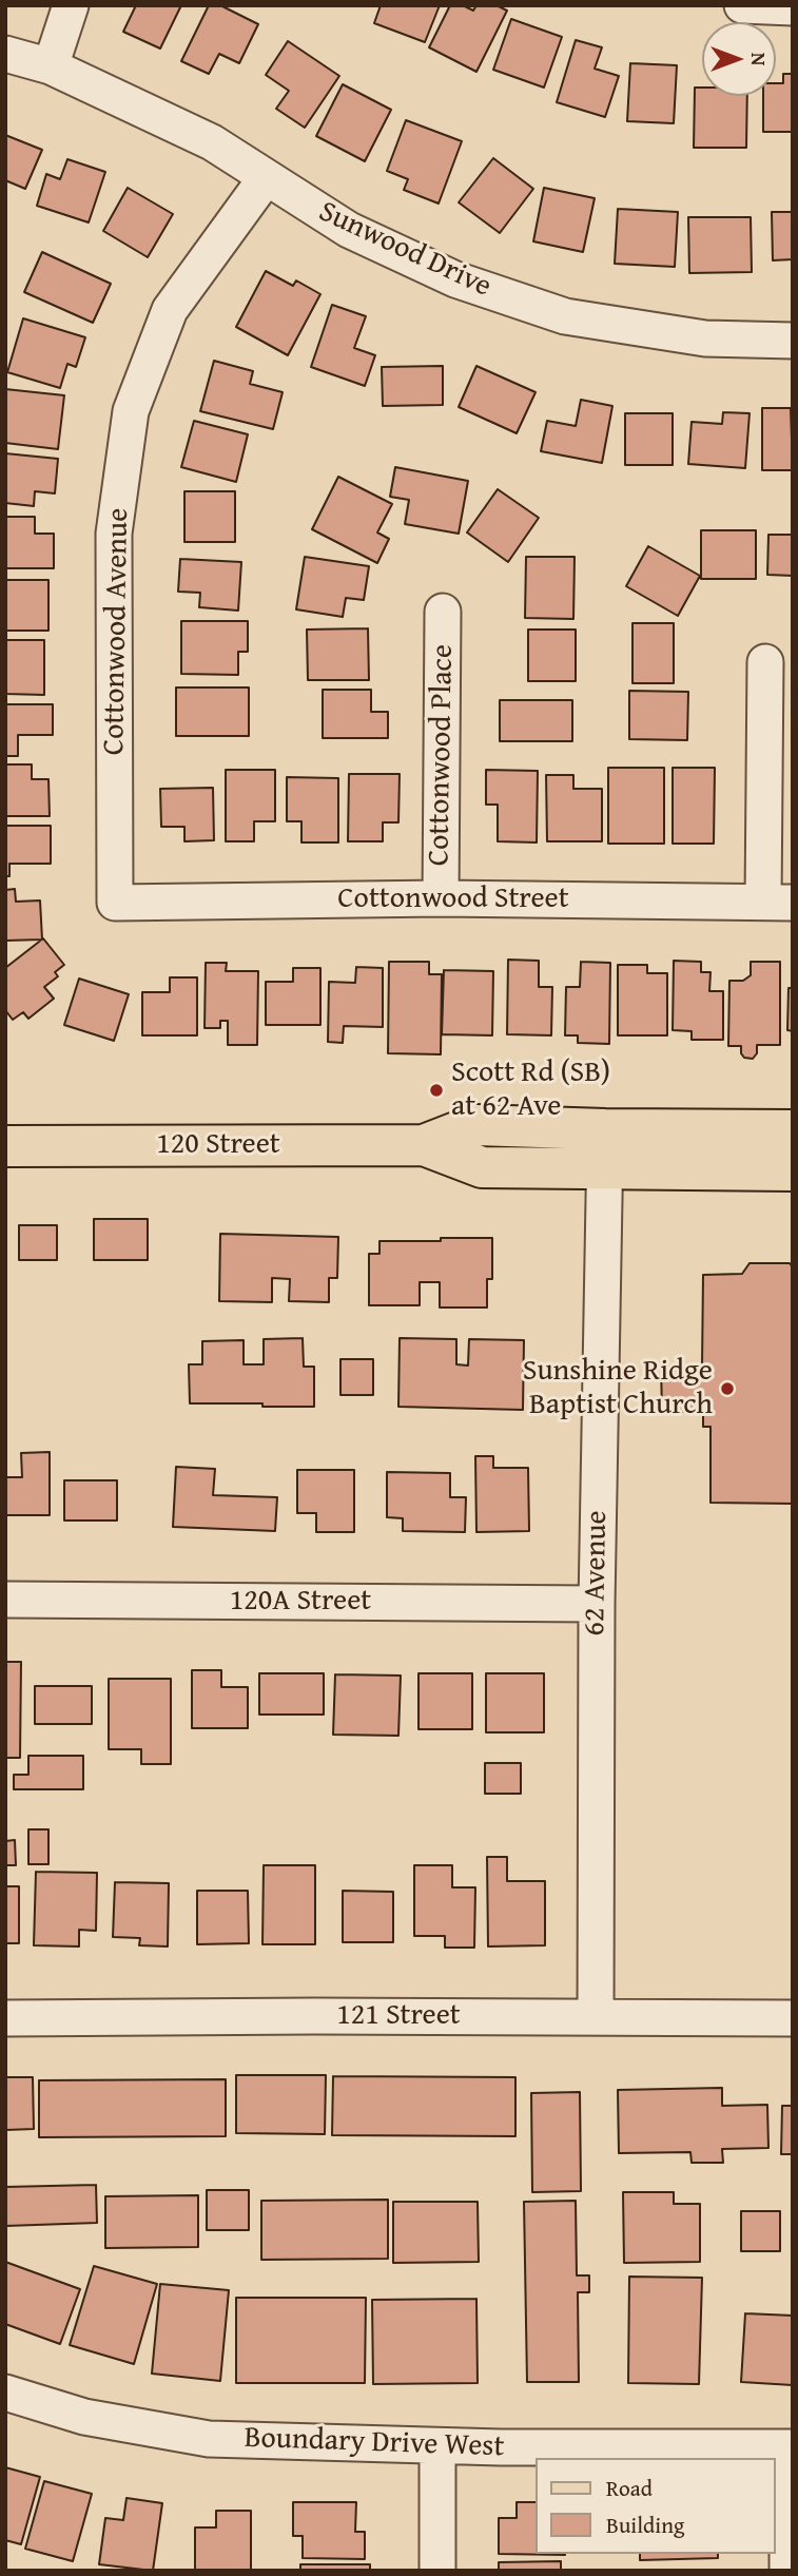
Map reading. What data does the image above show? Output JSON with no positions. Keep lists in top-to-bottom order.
{
  "streets": {
    "main road": ["120 Street"],
    "street": [
      "Sunwood Drive",
      "Cottonwood Avenue",
      "Cottonwood Place",
      "Cottonwood Street",
      "62 Avenue",
      "120A Street",
      "121 Street",
      "Boundary Drive West"
    ]
  },
  "crossings": [
    ["Sunwood Drive", "Cottonwood Avenue"],
    ["Cottonwood Avenue", "Cottonwood Street"],
    ["Cottonwood Place", "Cottonwood Street"],
    ["120 Street", "62 Avenue"],
    ["62 Avenue", "120A Street"],
    ["62 Avenue", "121 Street"]
  ],
  "places": ["Scott Rd (SB) at 62 Ave", "Sunshine Ridge Baptist Church"],
  "legend": ["Road", "Building"],
  "north": "right"
}
